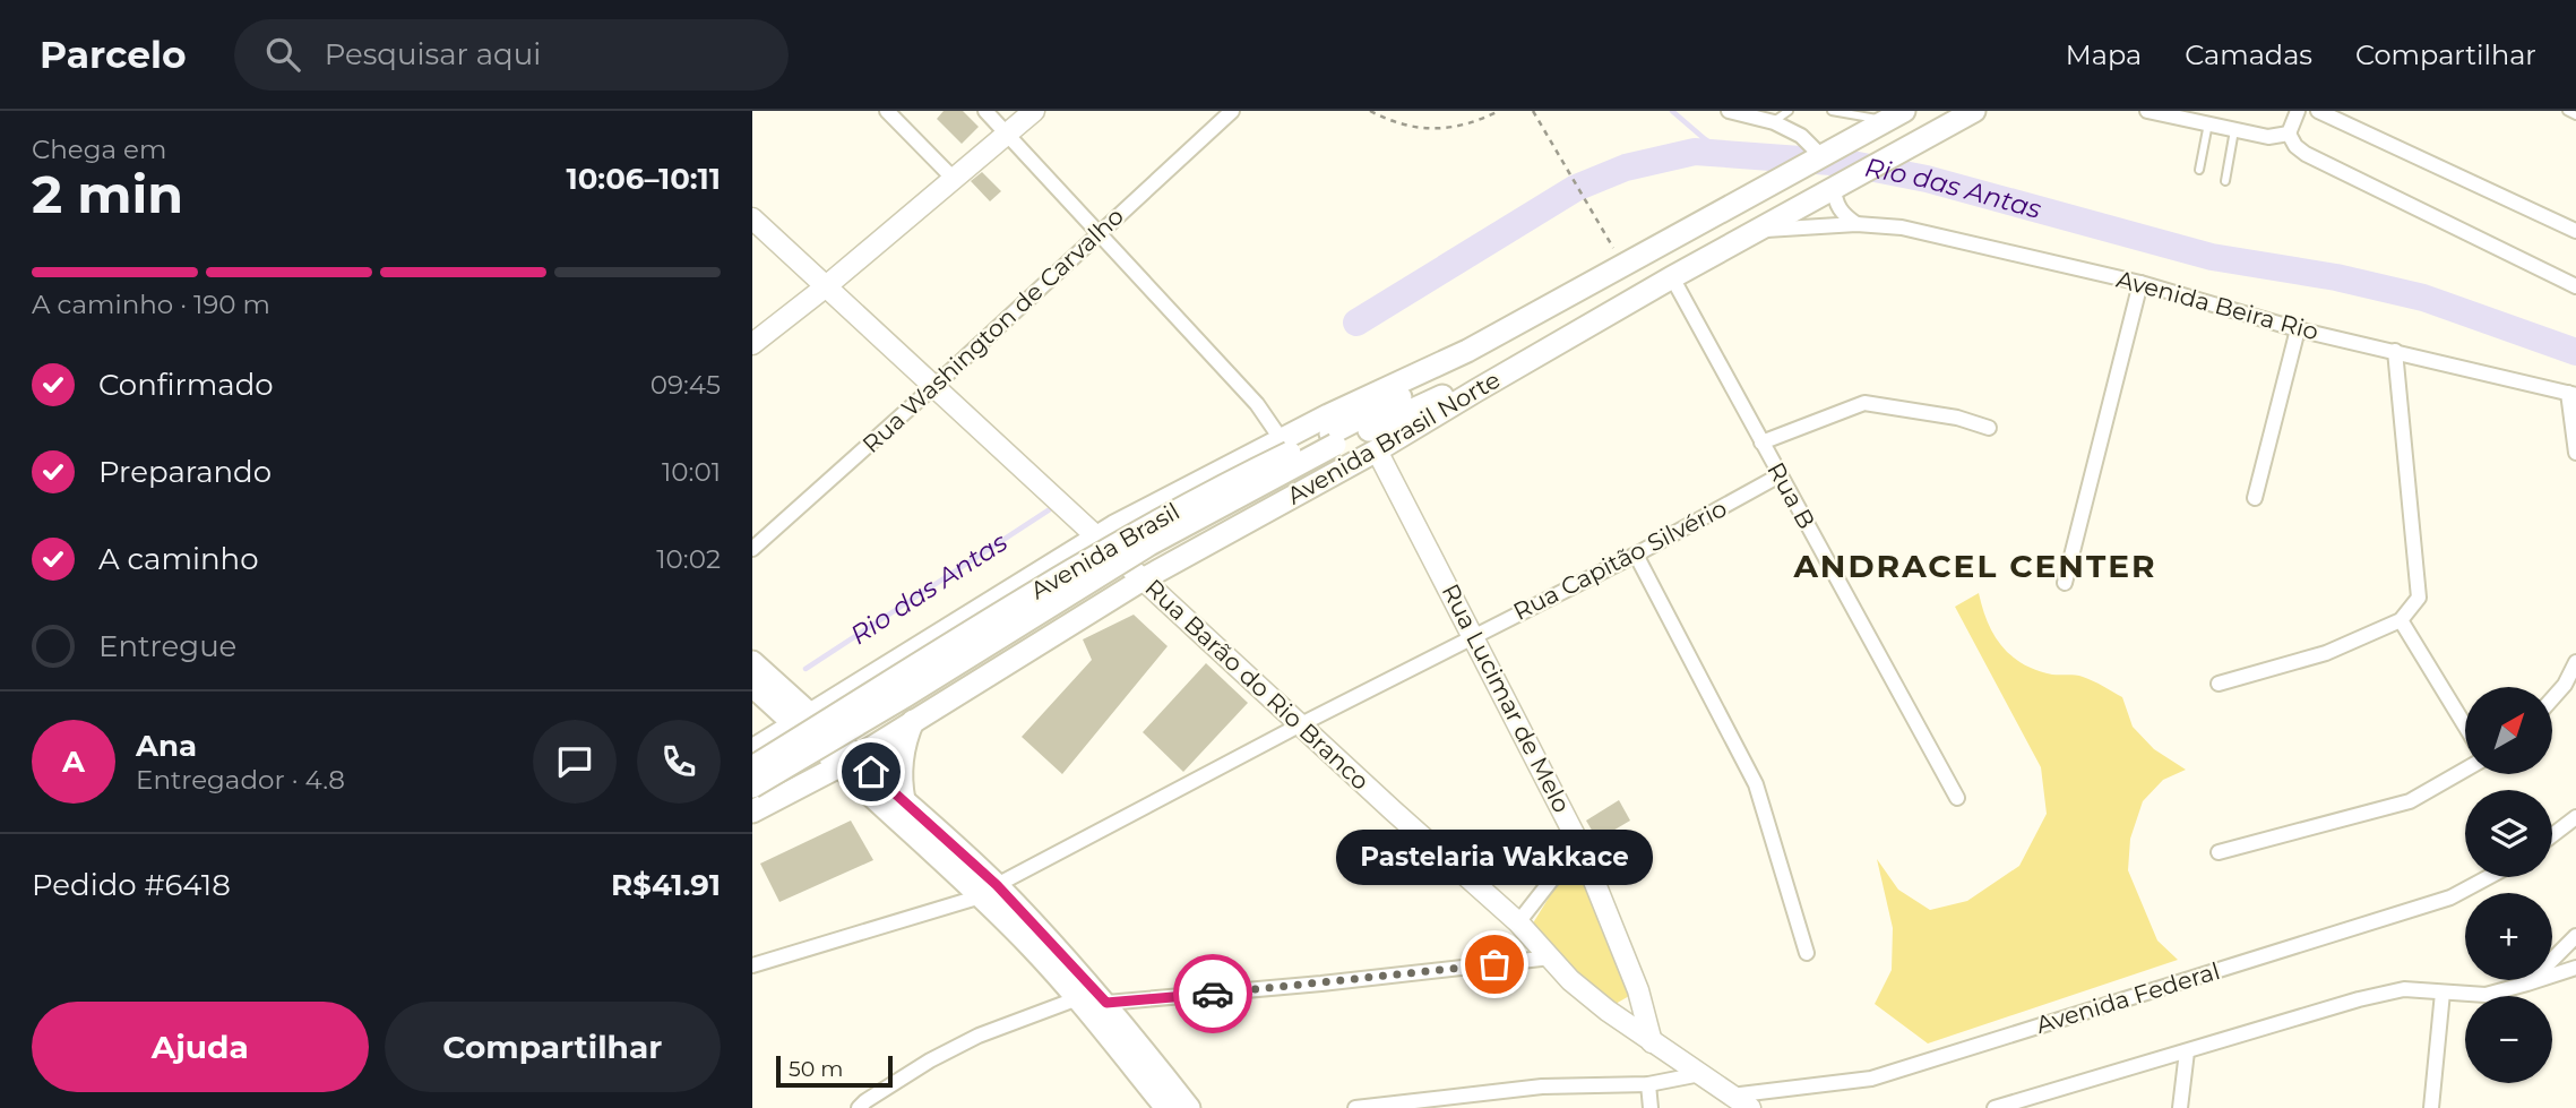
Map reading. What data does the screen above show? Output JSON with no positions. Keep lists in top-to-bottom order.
{
  "streets": {
    "main road": [
      "Avenida Brasil Norte",
      "Avenida Brasil",
      "Rua Barão do Rio Branco",
      "Rua Lucimar de Melo"
    ],
    "street": [
      "Avenida Beira Rio",
      "Rua Washington de Carvalho",
      "Rua B",
      "Rua Capitão Silvério",
      "Avenida Federal"
    ]
  },
  "crossings": [
    ["Avenida Beira Rio", "Avenida Brasil Norte"],
    ["Rua Washington de Carvalho", "Rua Barão do Rio Branco"],
    ["Avenida Brasil Norte", "Rua B"],
    ["Avenida Brasil Norte", "Avenida Brasil"],
    ["Avenida Brasil Norte", "Rua Barão do Rio Branco"],
    ["Avenida Brasil Norte", "Rua Lucimar de Melo"],
    ["Rua B", "Rua Capitão Silvério"],
    ["Rua Capitão Silvério", "Rua Barão do Rio Branco"],
    ["Rua Capitão Silvério", "Rua Lucimar de Melo"],
    ["Rua Barão do Rio Branco", "Rua Lucimar de Melo"],
    ["Rua Barão do Rio Branco", "Avenida Federal"]
  ],
  "districts": ["ANDRACEL CENTER"],
  "water": ["Rio das Antas"],
  "places": ["Pastelaria Wakkace"],
  "scale_bar": "50 m",
  "north": "top right",
  "page": {
    "header": "Parcelo",
    "search": "Pesquisar aqui",
    "nav": ["Mapa", "Camadas", "Compartilhar"],
    "heading": ["2 min", "Chega em", "10:06–10:11"],
    "panel": [
      "Ana",
      "Entregador · 4.8",
      "Pedido #6418",
      "R$41.91"
    ],
    "bar": "A caminho · 190 m",
    "list": [
      ["Confirmado", "09:45"],
      ["Preparando", "10:01"],
      ["A caminho", "10:02"],
      "Entregue"
    ],
    "map_buttons": ["+", "−"],
    "round": "A",
    "bubble": "Pastelaria Wakkace",
    "buttons": ["Ajuda", "Compartilhar"],
    "scale": "50 m"
  }
}
